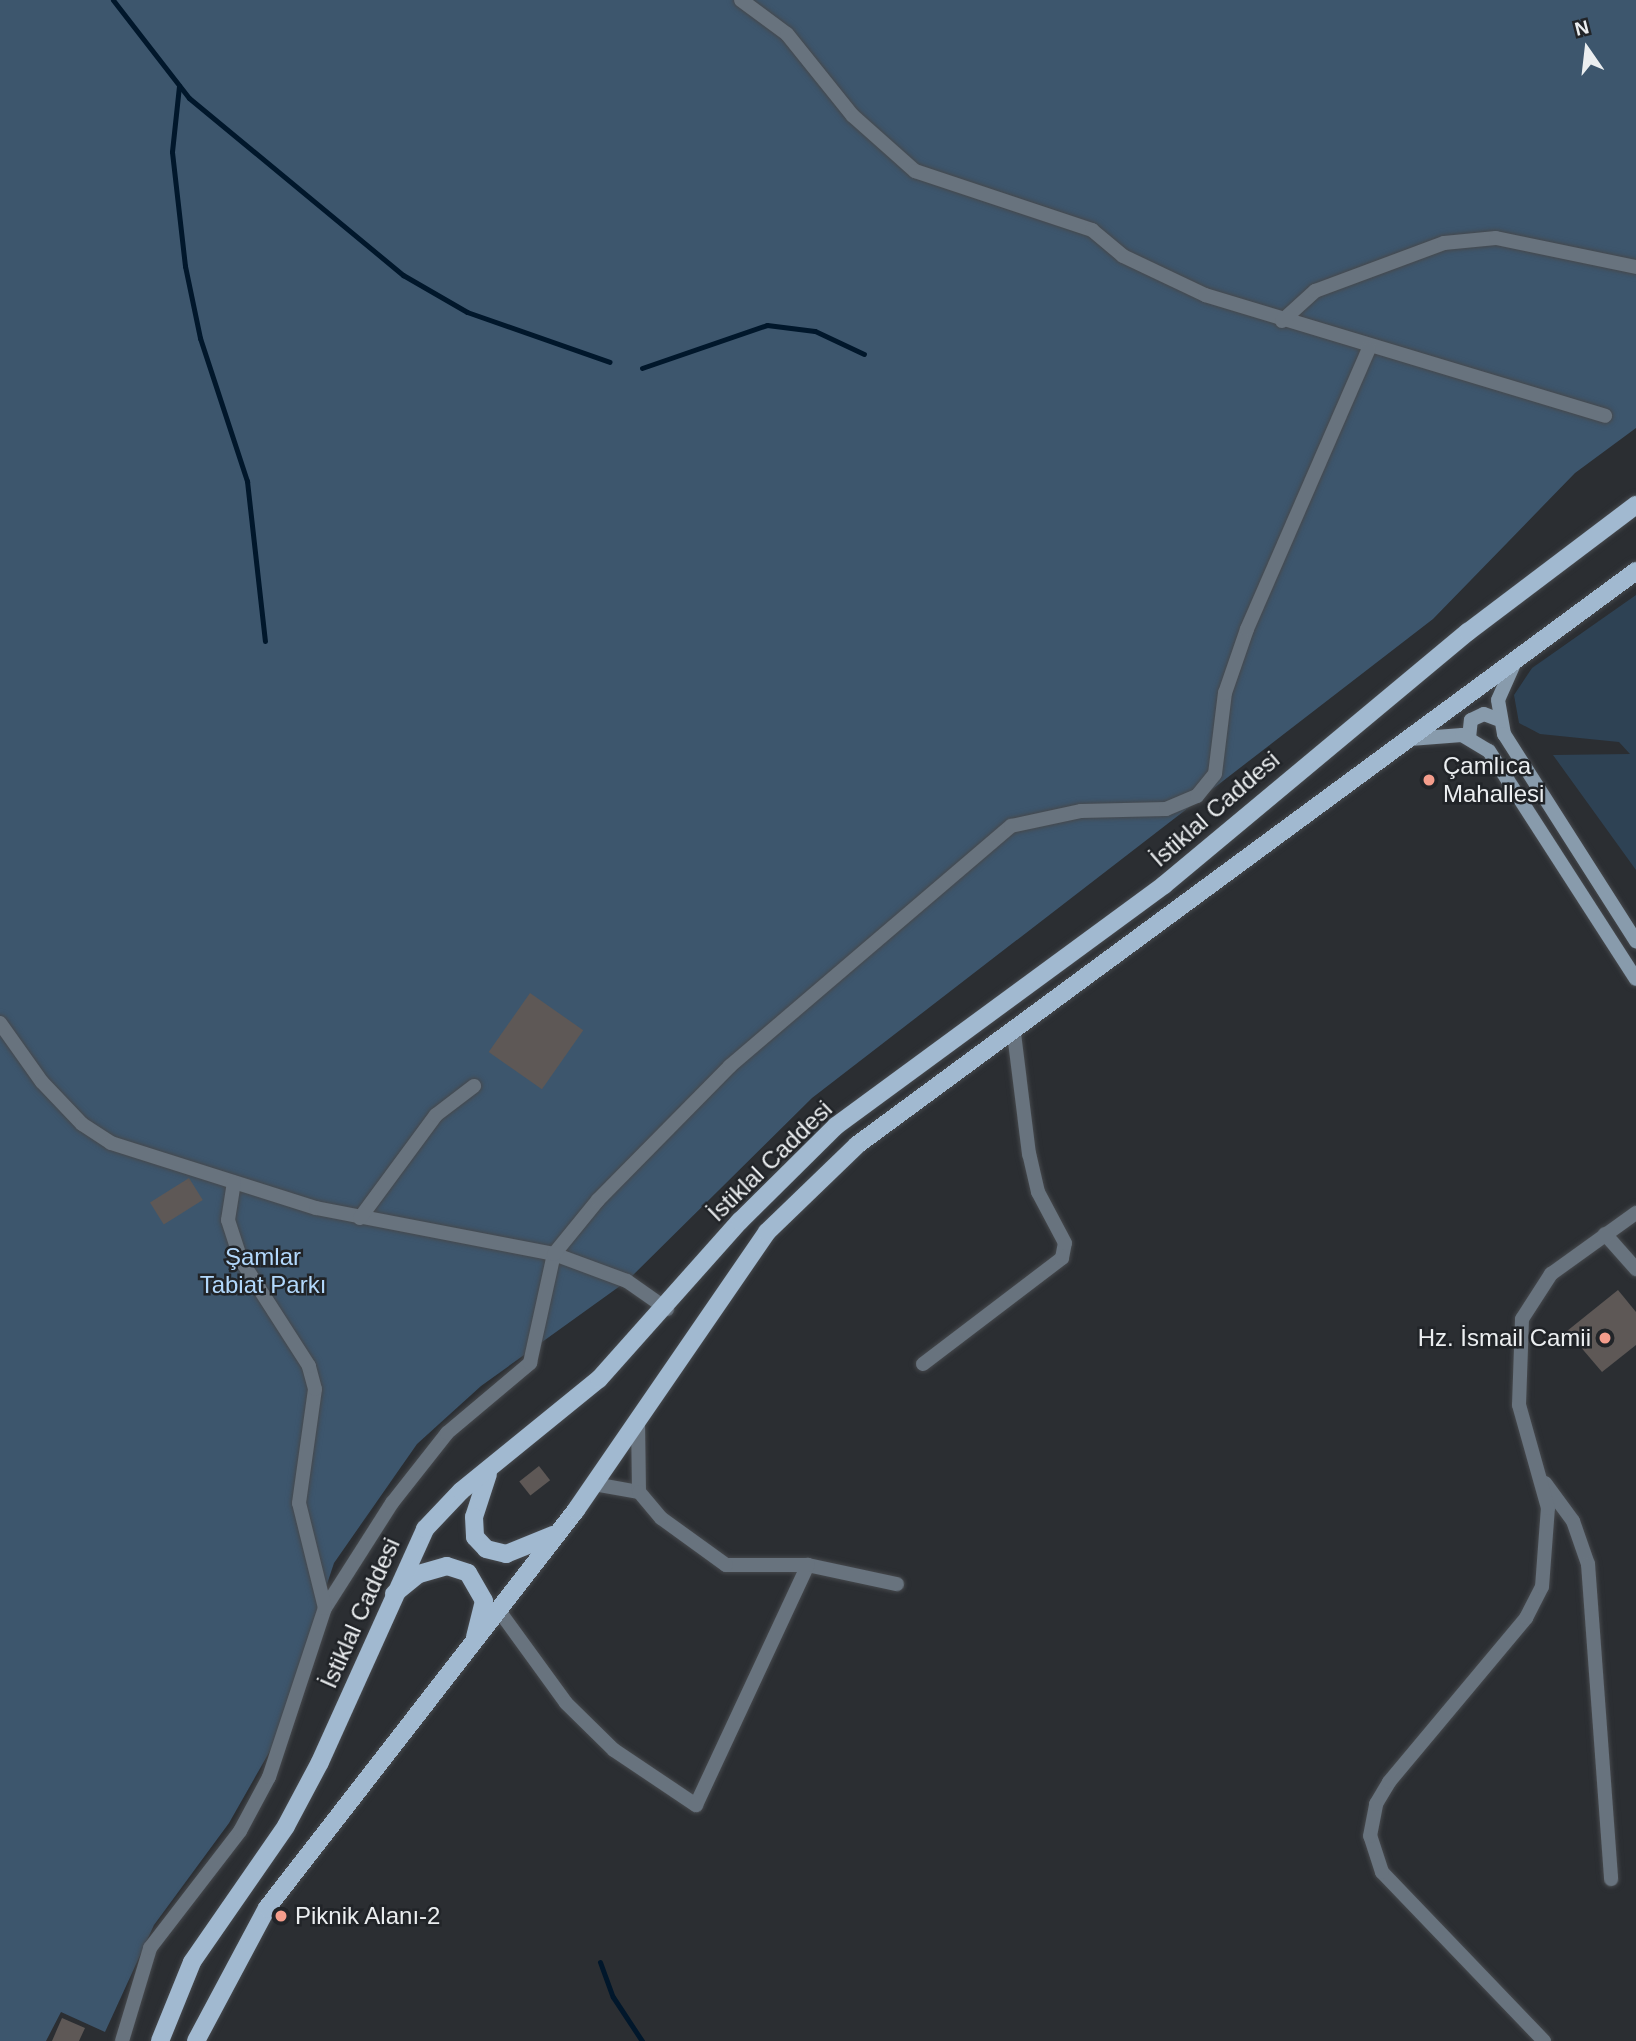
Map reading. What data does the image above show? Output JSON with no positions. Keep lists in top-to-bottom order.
{
  "streets": {
    "main road": ["İstiklal Caddesi"]
  },
  "parks": ["Şamlar Tabiat Parkı"],
  "places": ["Çamlıca Mahallesi", "Hz. İsmail Camii", "Piknik Alanı-2"],
  "north": "top"
}
